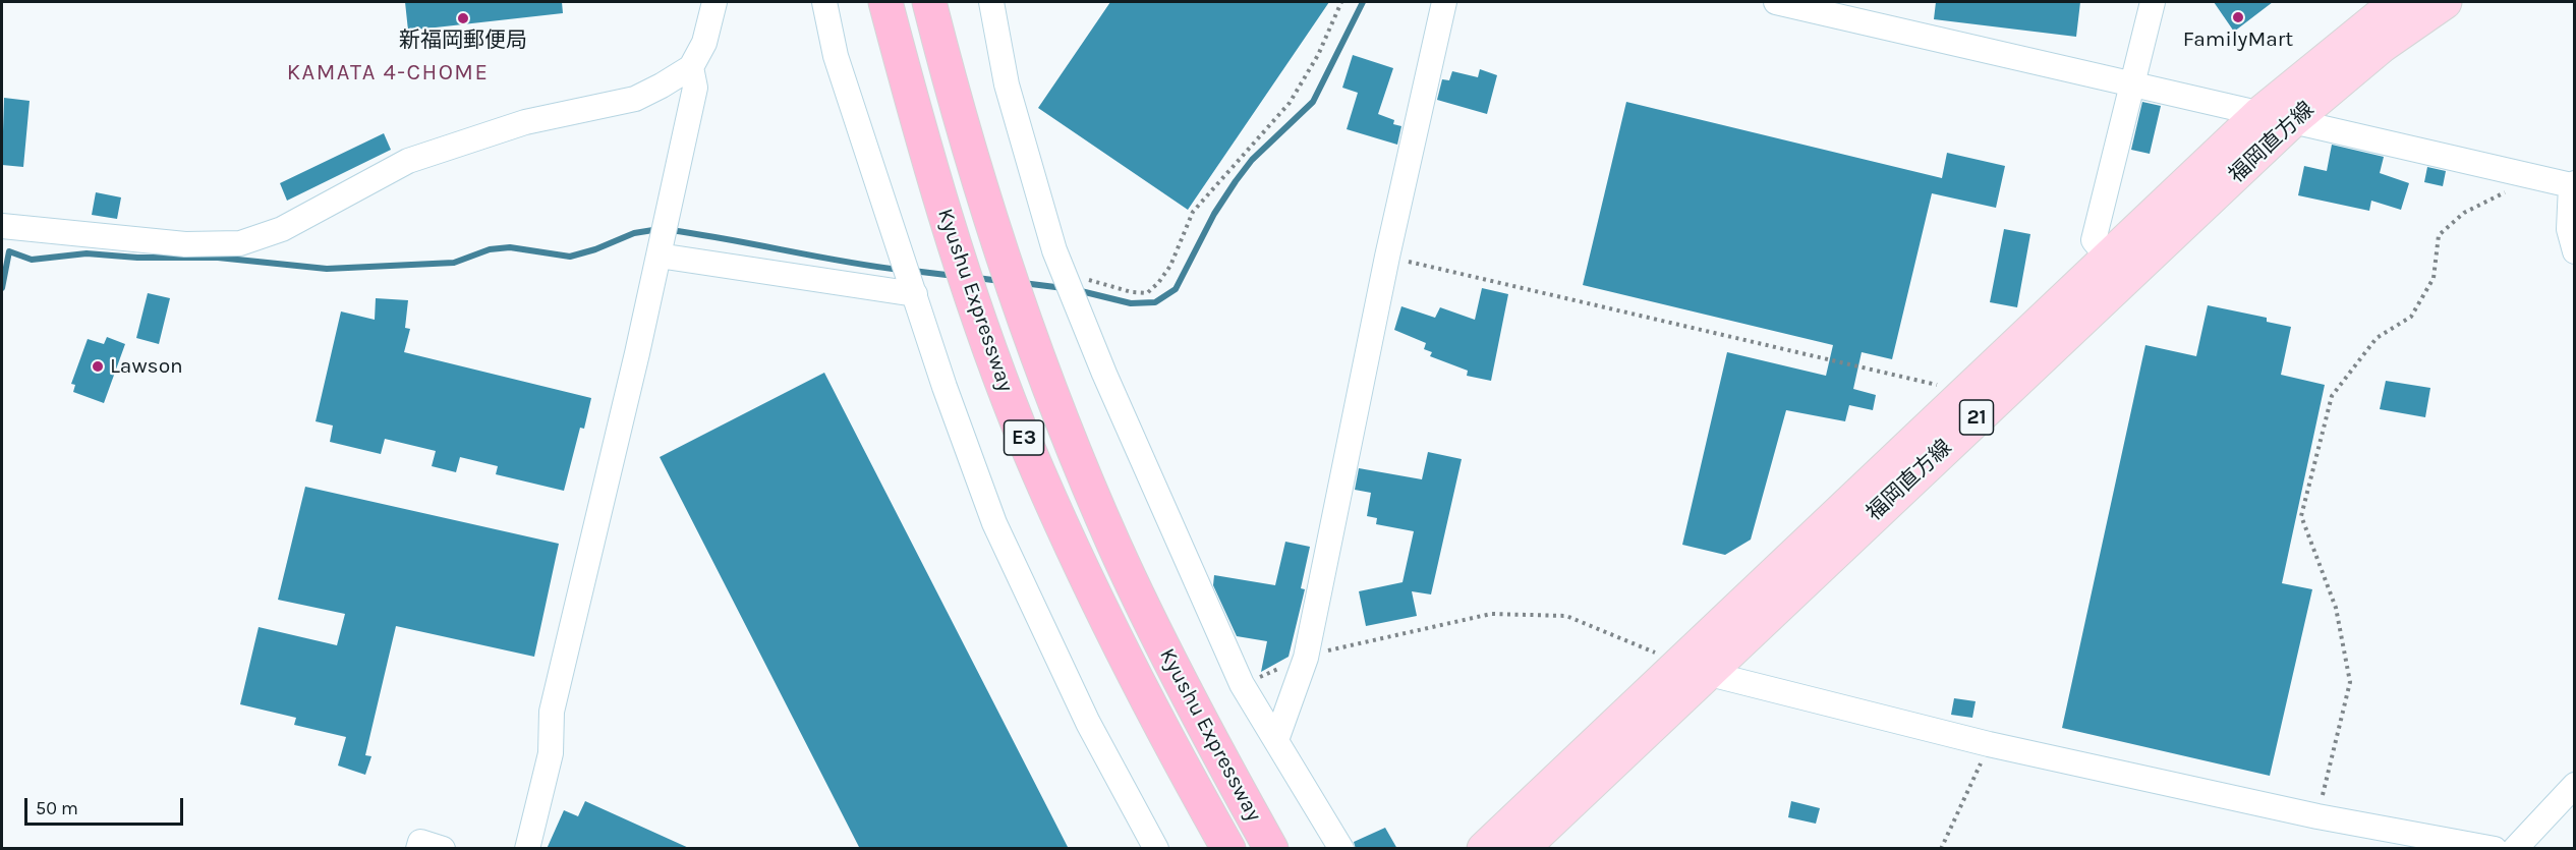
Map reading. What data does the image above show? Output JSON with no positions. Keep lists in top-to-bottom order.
{
  "streets": {
    "highway": ["Kyushu Expressway", "E3"],
    "main road": ["福岡直方線", "21"]
  },
  "districts": ["KAMATA 4-CHOME"],
  "places": ["FamilyMart", "新福岡郵便局", "Lawson"],
  "scale_bar": "50 m"
}
